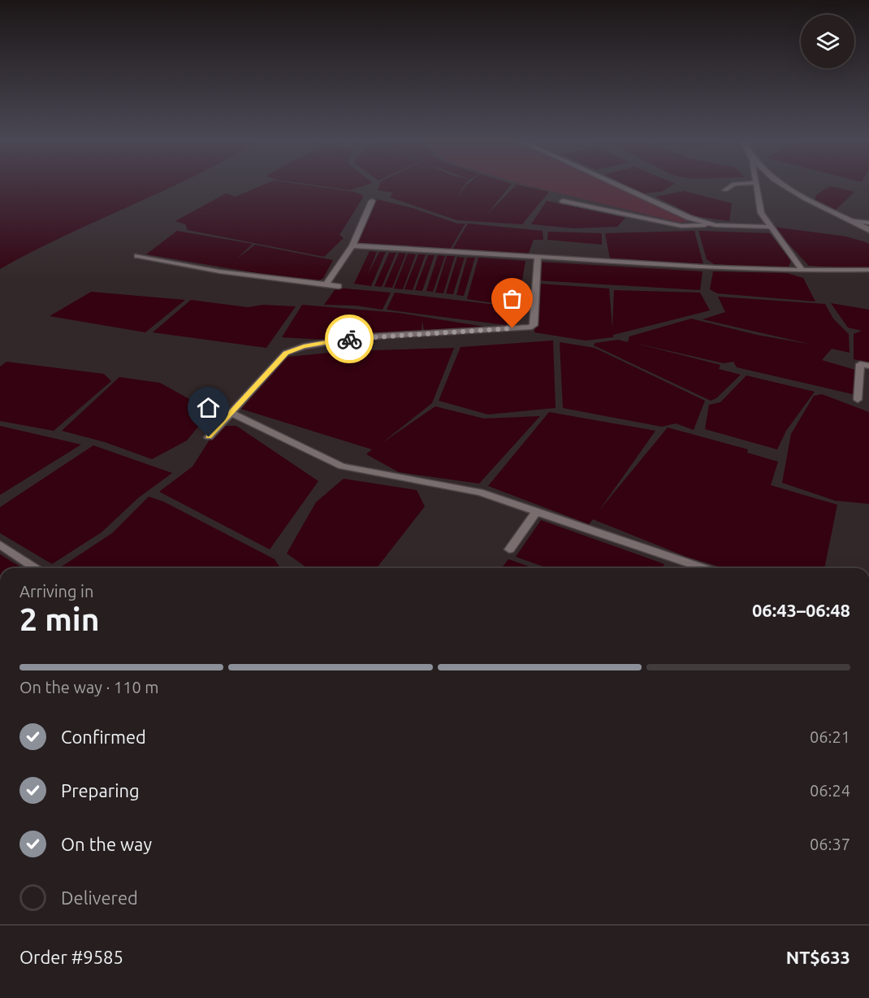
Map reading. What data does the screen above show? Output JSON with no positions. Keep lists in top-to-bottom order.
{
  "page": {
    "heading": ["2 min", "Arriving in", "06:43–06:48"],
    "panel": ["Order #9585", "NT$633"],
    "bar": "On the way · 110 m",
    "list": [
      ["Confirmed", "06:21"],
      ["Preparing", "06:24"],
      ["On the way", "06:37"],
      "Delivered"
    ]
  }
}
